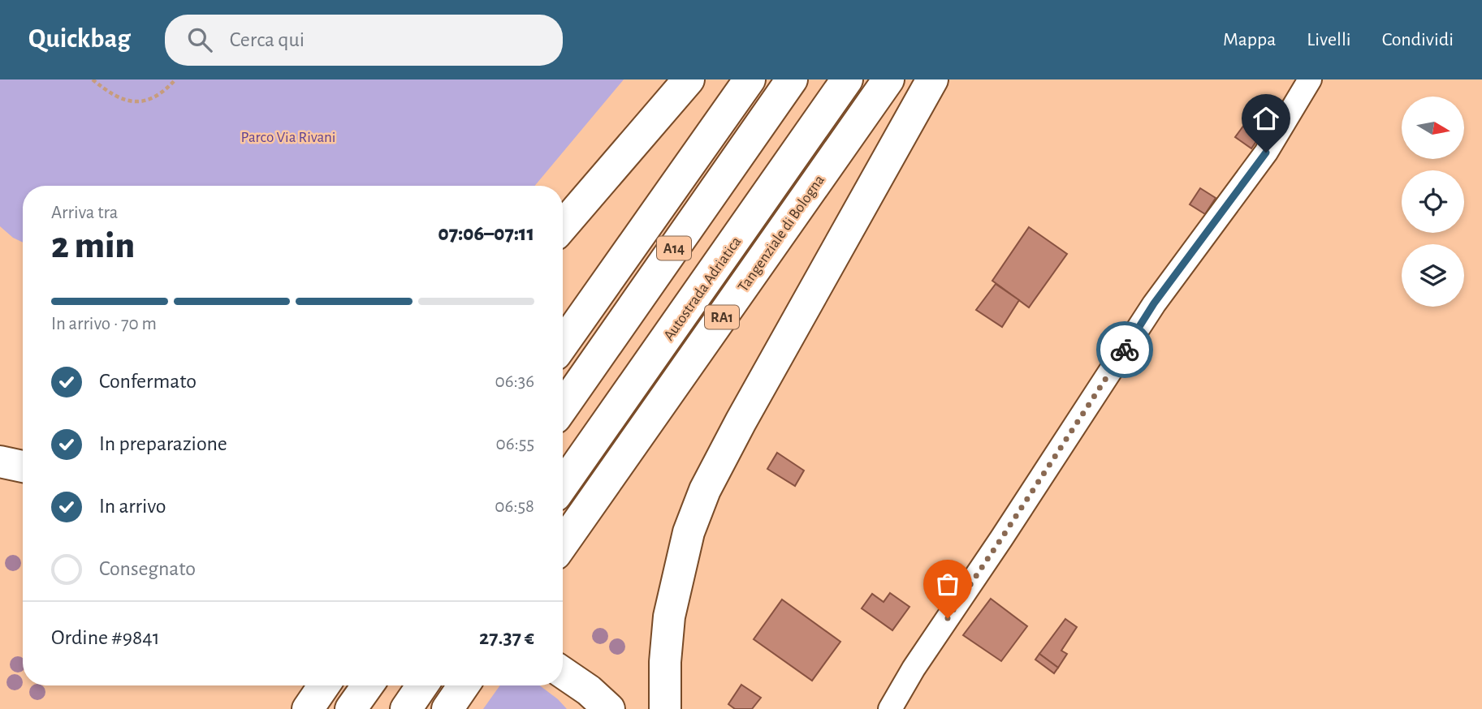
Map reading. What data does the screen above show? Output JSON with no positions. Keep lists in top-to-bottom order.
{
  "streets": {
    "main road": [
      "Tangenziale di Bologna",
      "A14",
      "Autostrada Adriatica",
      "RA1"
    ]
  },
  "parks": ["Parco Via Rivani"],
  "north": "right",
  "page": {
    "header": "Quickbag",
    "search": "Cerca qui",
    "nav": ["Mappa", "Livelli", "Condividi"],
    "heading": ["2 min", "Arriva tra", "07:06–07:11"],
    "panel": ["Ordine #9841", "27.37 €"],
    "bar": "In arrivo · 70 m",
    "list": [
      ["Confermato", "06:36"],
      ["In preparazione", "06:55"],
      ["In arrivo", "06:58"],
      "Consegnato"
    ]
  }
}
